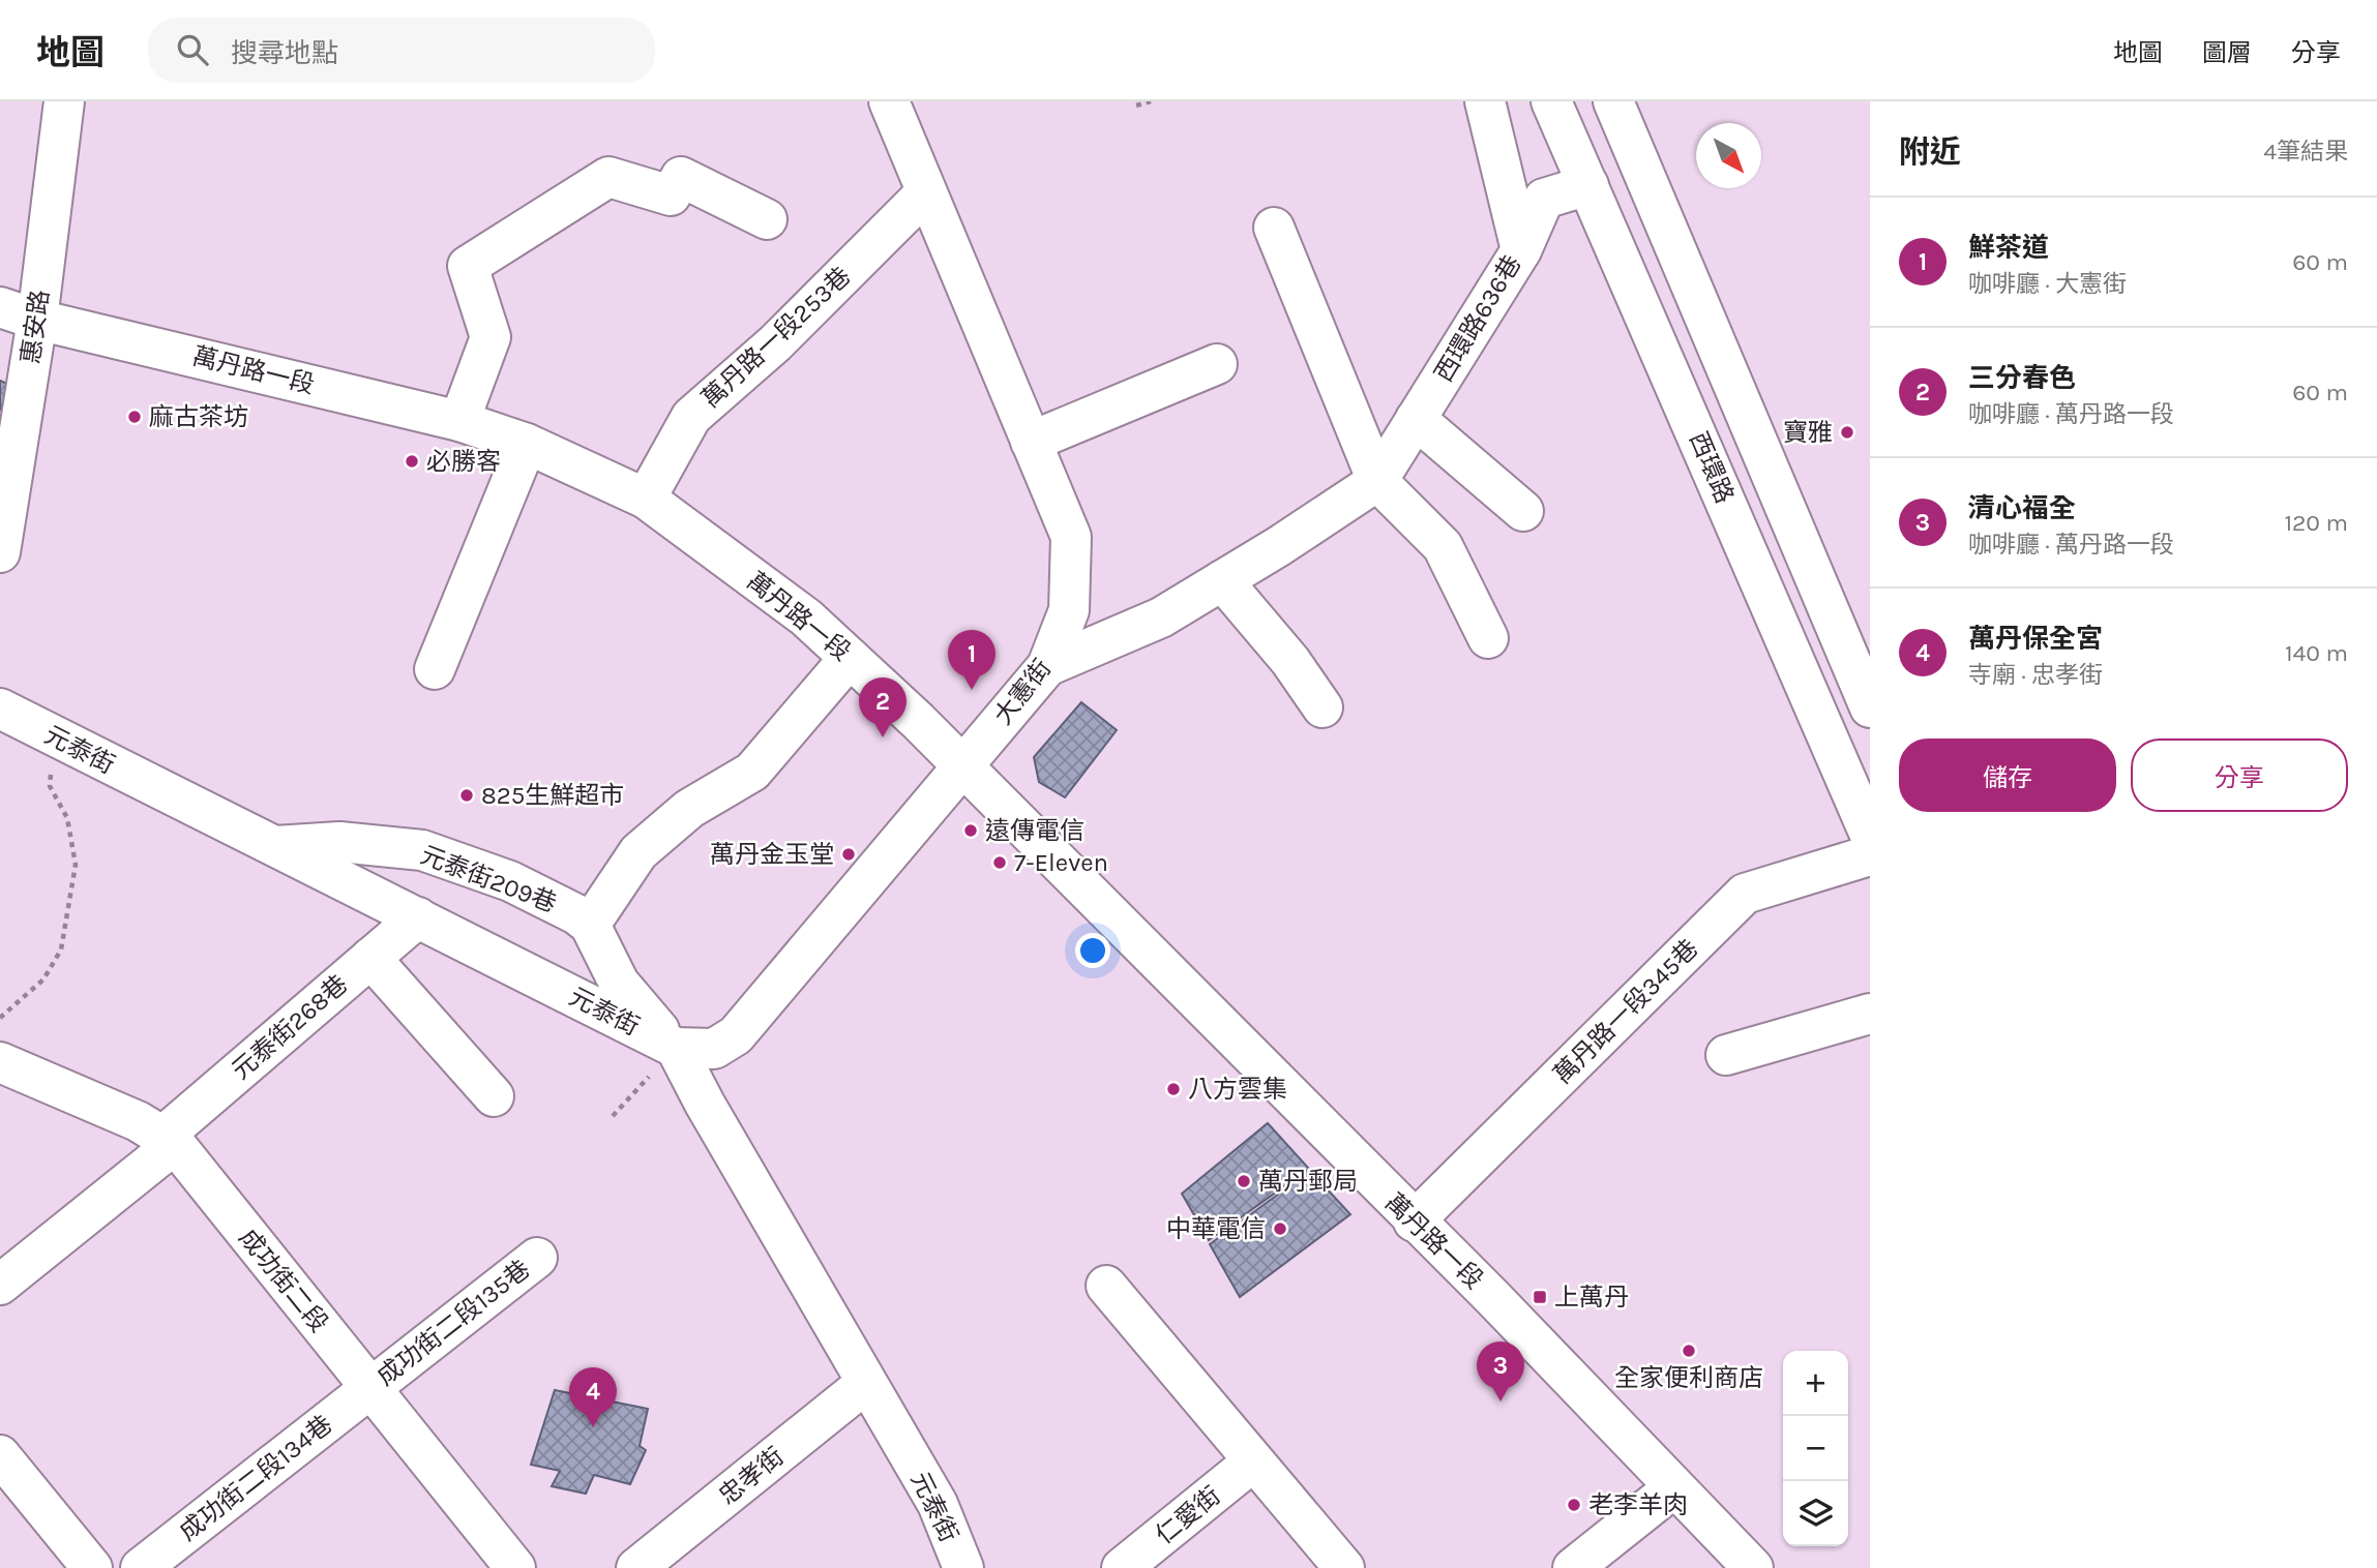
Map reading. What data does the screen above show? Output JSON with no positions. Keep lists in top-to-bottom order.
{
  "streets": {
    "street": [
      "西環路636巷",
      "惠安路",
      "萬丹路一段253巷",
      "萬丹路一段",
      "西環路",
      "大憲街",
      "元泰街",
      "元泰街209巷",
      "萬丹路一段345巷",
      "元泰街268巷",
      "成功街二段",
      "成功街二段135巷",
      "忠孝街",
      "成功街二段134巷",
      "仁愛街"
    ]
  },
  "crossings": [
    ["西環路636巷", "大憲街"],
    ["惠安路", "萬丹路一段"],
    ["萬丹路一段253巷", "萬丹路一段"],
    ["萬丹路一段253巷", "大憲街"],
    ["萬丹路一段", "大憲街"],
    ["萬丹路一段", "萬丹路一段345巷"],
    ["大憲街", "元泰街"],
    ["元泰街", "元泰街209巷"],
    ["元泰街", "元泰街268巷"],
    ["元泰街", "忠孝街"],
    ["元泰街268巷", "成功街二段"],
    ["成功街二段", "成功街二段135巷"],
    ["成功街二段", "成功街二段134巷"],
    ["成功街二段135巷", "成功街二段134巷"]
  ],
  "places": {
    "other": [
      "麻古茶坊",
      "寶雅",
      "必勝客",
      "825生鮮超市",
      "遠傳電信",
      "萬丹金玉堂",
      "7-Eleven",
      "八方雲集",
      "萬丹郵局",
      "中華電信",
      "全家便利商店",
      "老李羊肉"
    ],
    "transit": ["上萬丹"]
  },
  "north": "bottom right",
  "page": {
    "header": "地圖",
    "search": "搜尋地點",
    "nav": ["地圖", "圖層", "分享"],
    "heading": ["附近", "4筆結果"],
    "list": [
      {
        "mark": "1",
        "name": "鮮茶道",
        "note": "咖啡廳 · 大憲街",
        "value": "60 m"
      },
      {
        "mark": "2",
        "name": "三分春色",
        "note": "咖啡廳 · 萬丹路一段",
        "value": "60 m"
      },
      {
        "mark": "3",
        "name": "清心福全",
        "note": "咖啡廳 · 萬丹路一段",
        "value": "120 m"
      },
      {
        "mark": "4",
        "name": "萬丹保全宮",
        "note": "寺廟 · 忠孝街",
        "value": "140 m"
      }
    ],
    "pins": [
      "1",
      "2",
      "3",
      "4"
    ],
    "buttons": ["儲存", "分享"],
    "map_buttons": ["+", "−"]
  }
}
